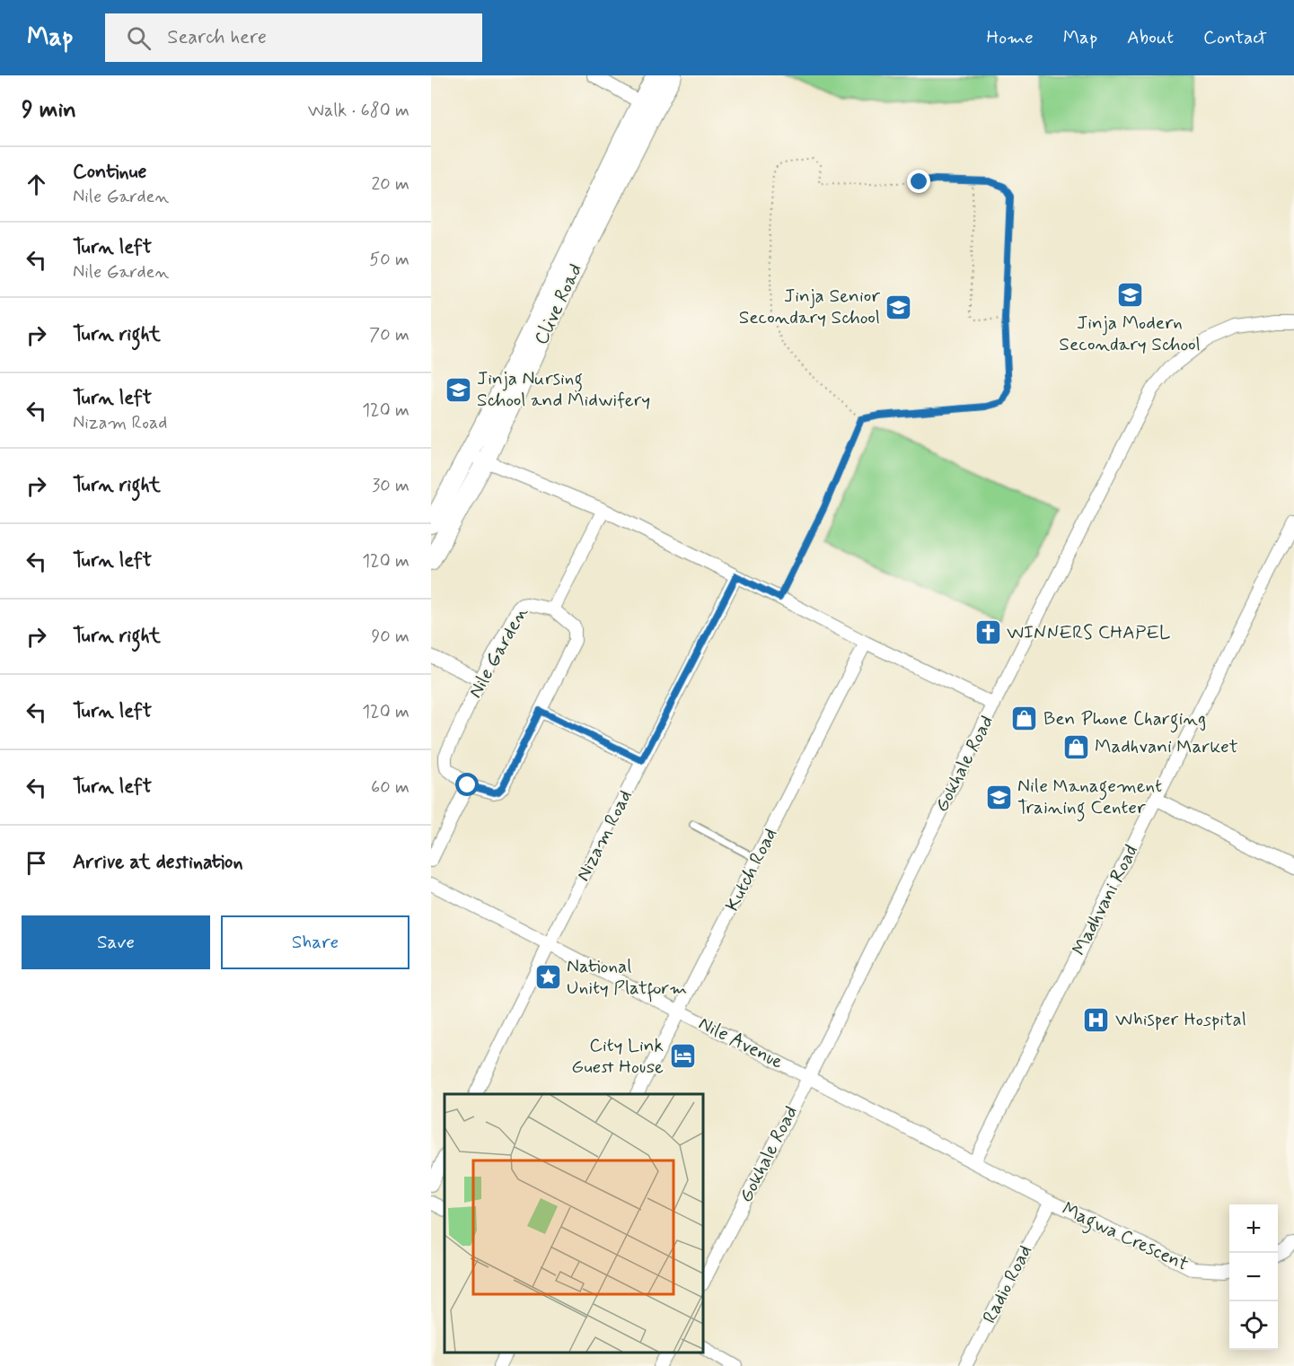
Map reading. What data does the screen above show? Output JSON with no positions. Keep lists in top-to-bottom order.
{
  "streets": {
    "street": [
      "Clive Road",
      "Nile Garden",
      "Gokhale Road",
      "Nizam Road",
      "Kutch Road",
      "Madhvani Road",
      "Nile Avenue",
      "Magwa Crescent",
      "Radio Road"
    ]
  },
  "crossings": [
    ["Gokhale Road", "Nile Avenue"],
    ["Nizam Road", "Nile Avenue"],
    ["Kutch Road", "Nile Avenue"],
    ["Madhvani Road", "Nile Avenue"],
    ["Nile Avenue", "Magwa Crescent"],
    ["Nile Avenue", "Radio Road"],
    ["Magwa Crescent", "Radio Road"]
  ],
  "places": {
    "school or university": [
      "Jinja Modern Secondary School",
      "Jinja Senior Secondary School",
      "Jinja Nursing School and Midwifery",
      "Nile Management Training Center"
    ],
    "church": ["WINNERS CHAPEL"],
    "shop": ["Ben Phone Charging", "Madhvani Market"],
    "place": ["National Unity Platform"],
    "hospital": ["Whisper Hospital"],
    "hotel": ["City Link Guest House"]
  },
  "page": {
    "header": "Map",
    "search": "Search here",
    "nav": [
      "Home",
      "Map",
      "About",
      "Contact"
    ],
    "heading": ["9 min", "Walk · 680 m"],
    "list": [
      ["Continue", "Nile Garden", "20 m"],
      ["Turn left", "Nile Garden", "50 m"],
      ["Turn right", "70 m"],
      ["Turn left", "Nizam Road", "120 m"],
      ["Turn right", "30 m"],
      ["Turn left", "120 m"],
      ["Turn right", "90 m"],
      ["Turn left", "120 m"],
      ["Turn left", "60 m"],
      "Arrive at destination"
    ],
    "buttons": ["Save", "Share"],
    "map_buttons": ["+", "−"]
  }
}
